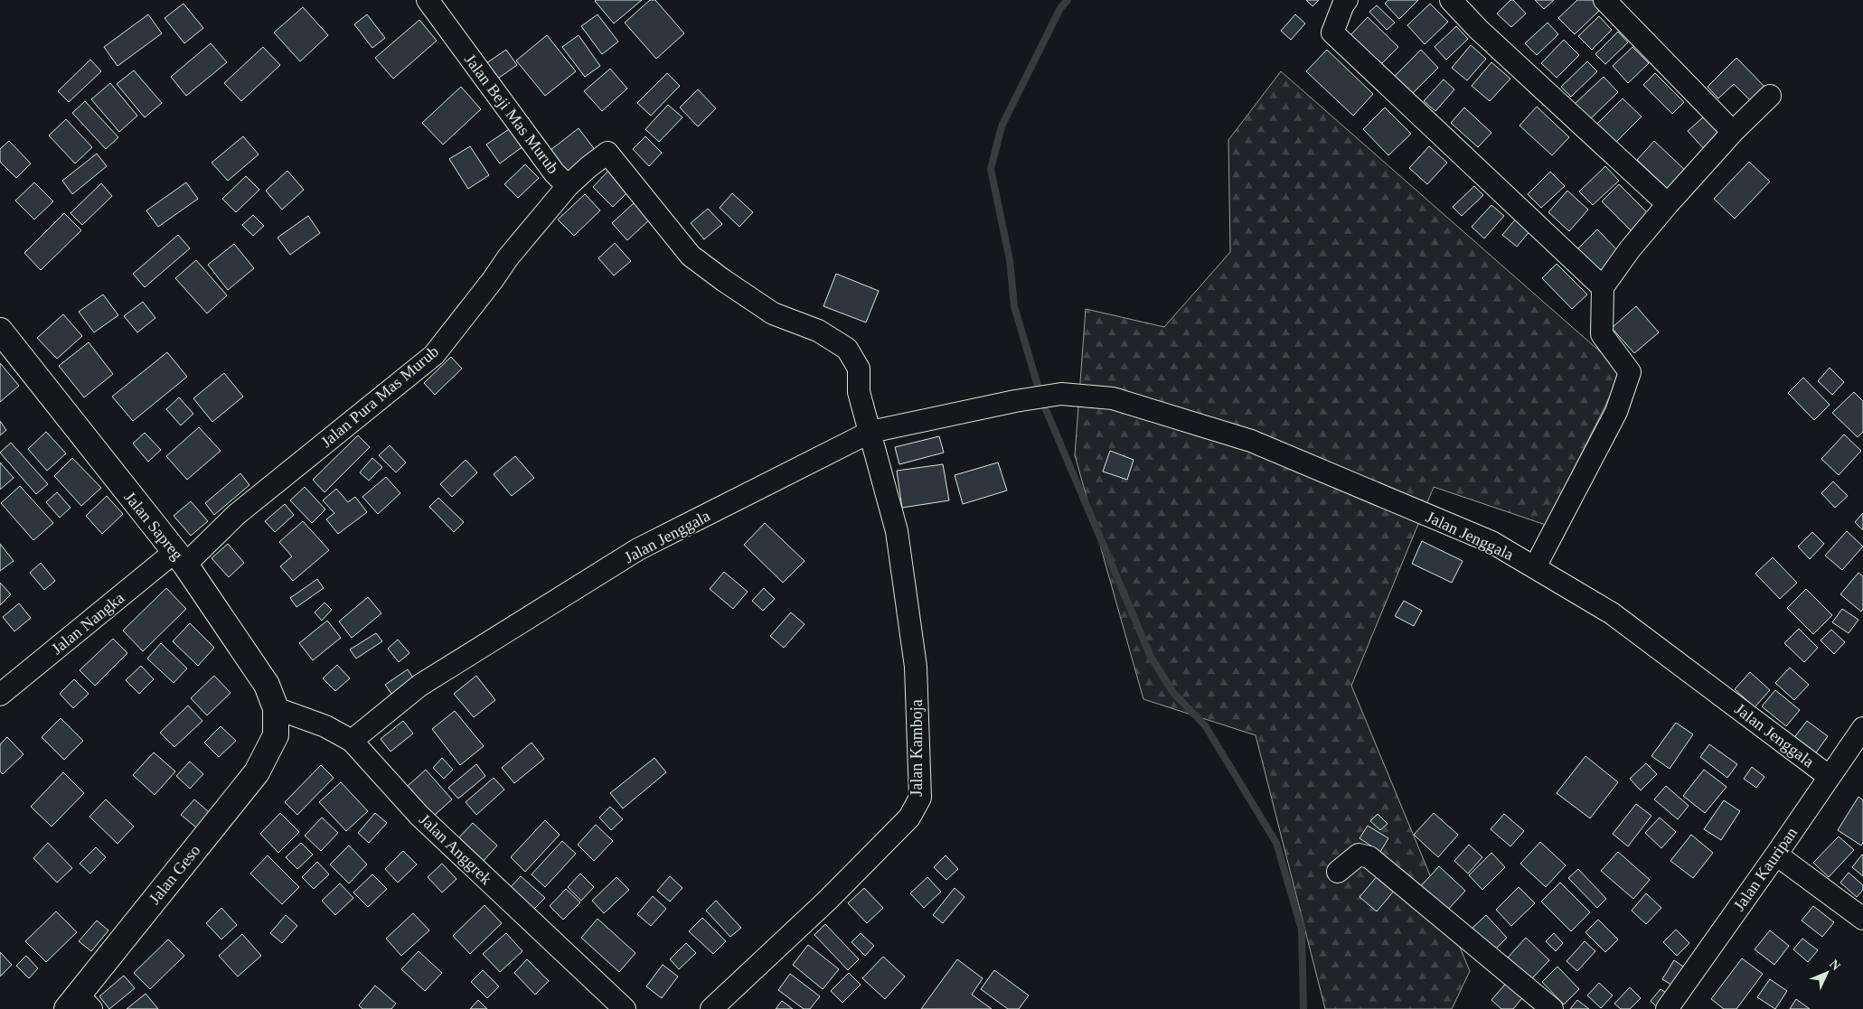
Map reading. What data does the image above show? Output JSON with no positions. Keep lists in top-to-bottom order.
{
  "streets": {
    "main road": ["Jalan Sapreg", "Jalan Geso"],
    "street": [
      "Jalan Beji Mas Murub",
      "Jalan Pura Mas Murub",
      "Jalan Jenggala",
      "Jalan Nangka",
      "Jalan Kamboja",
      "Jalan Anggrek",
      "Jalan Kauripan"
    ]
  },
  "crossings": [
    ["Jalan Beji Mas Murub", "Jalan Pura Mas Murub"],
    ["Jalan Beji Mas Murub", "Jalan Jenggala"],
    ["Jalan Beji Mas Murub", "Jalan Kamboja"],
    ["Jalan Pura Mas Murub", "Jalan Sapreg"],
    ["Jalan Pura Mas Murub", "Jalan Nangka"],
    ["Jalan Sapreg", "Jalan Nangka"],
    ["Jalan Sapreg", "Jalan Anggrek"],
    ["Jalan Sapreg", "Jalan Geso"],
    ["Jalan Jenggala", "Jalan Kamboja"],
    ["Jalan Jenggala", "Jalan Anggrek"],
    ["Jalan Jenggala", "Jalan Kauripan"]
  ],
  "north": "top right"
}
